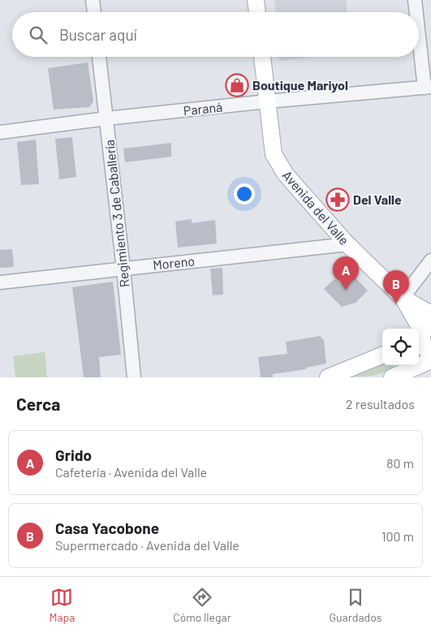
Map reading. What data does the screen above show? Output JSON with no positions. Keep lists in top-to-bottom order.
{
  "streets": {
    "main road": ["Avenida del Valle"],
    "street": ["Paraná", "Regimiento 3 de Caballería", "Moreno"]
  },
  "crossings": [
    ["Paraná", "Avenida del Valle"],
    ["Paraná", "Regimiento 3 de Caballería"],
    ["Avenida del Valle", "Moreno"],
    ["Regimiento 3 de Caballería", "Moreno"]
  ],
  "places": {
    "shop": ["Boutique Mariyol"],
    "pharmacy": ["Del Valle"]
  },
  "page": {
    "search": "Buscar aquí",
    "pins": ["A", "B"],
    "heading": ["Cerca", "2 resultados"],
    "list": [
      {
        "mark": "A",
        "name": "Grido",
        "note": "Cafetería · Avenida del Valle",
        "value": "80 m"
      },
      {
        "mark": "B",
        "name": "Casa Yacobone",
        "note": "Supermercado · Avenida del Valle",
        "value": "100 m"
      }
    ],
    "nav": ["Mapa", "Cómo llegar", "Guardados"]
  }
}
